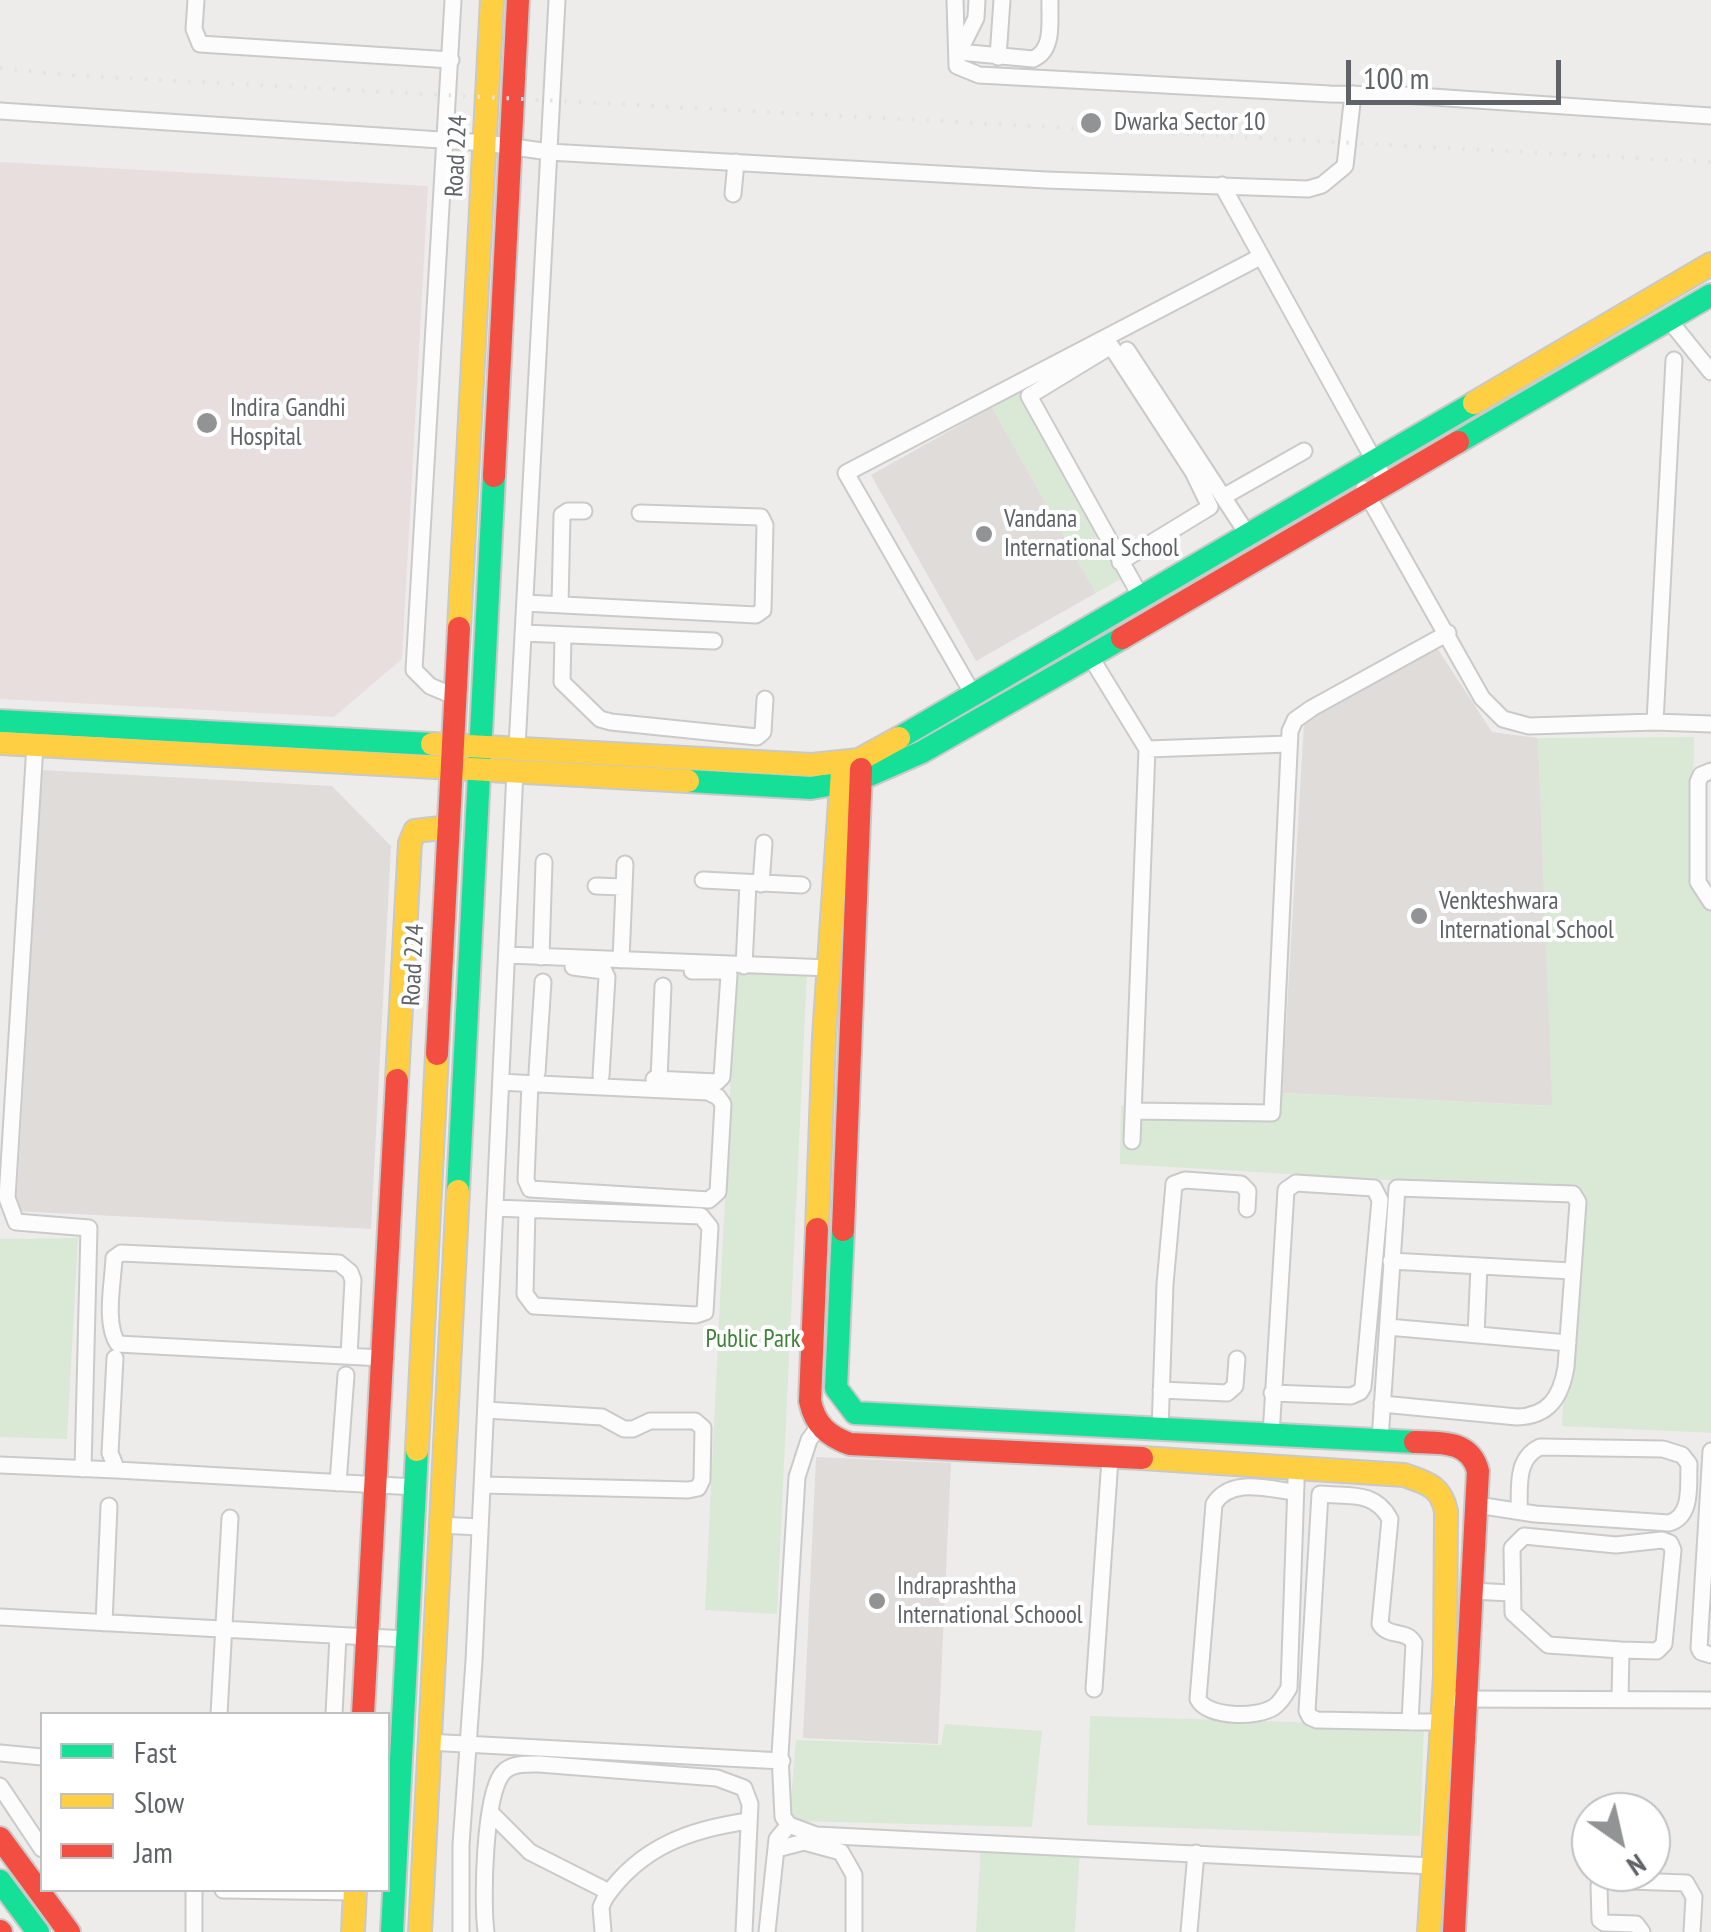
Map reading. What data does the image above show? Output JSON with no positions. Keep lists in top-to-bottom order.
{
  "streets": {
    "street": ["Road 224"]
  },
  "parks": ["Public Park"],
  "places": [
    "Dwarka Sector 10",
    "Indira Gandhi Hospital",
    "Vandana International School",
    "Venkteshwara International School",
    "Indraprashtha International Schoool"
  ],
  "legend": ["Fast", "Slow", "Jam"],
  "scale_bar": "100 m",
  "north": "bottom right"
}
